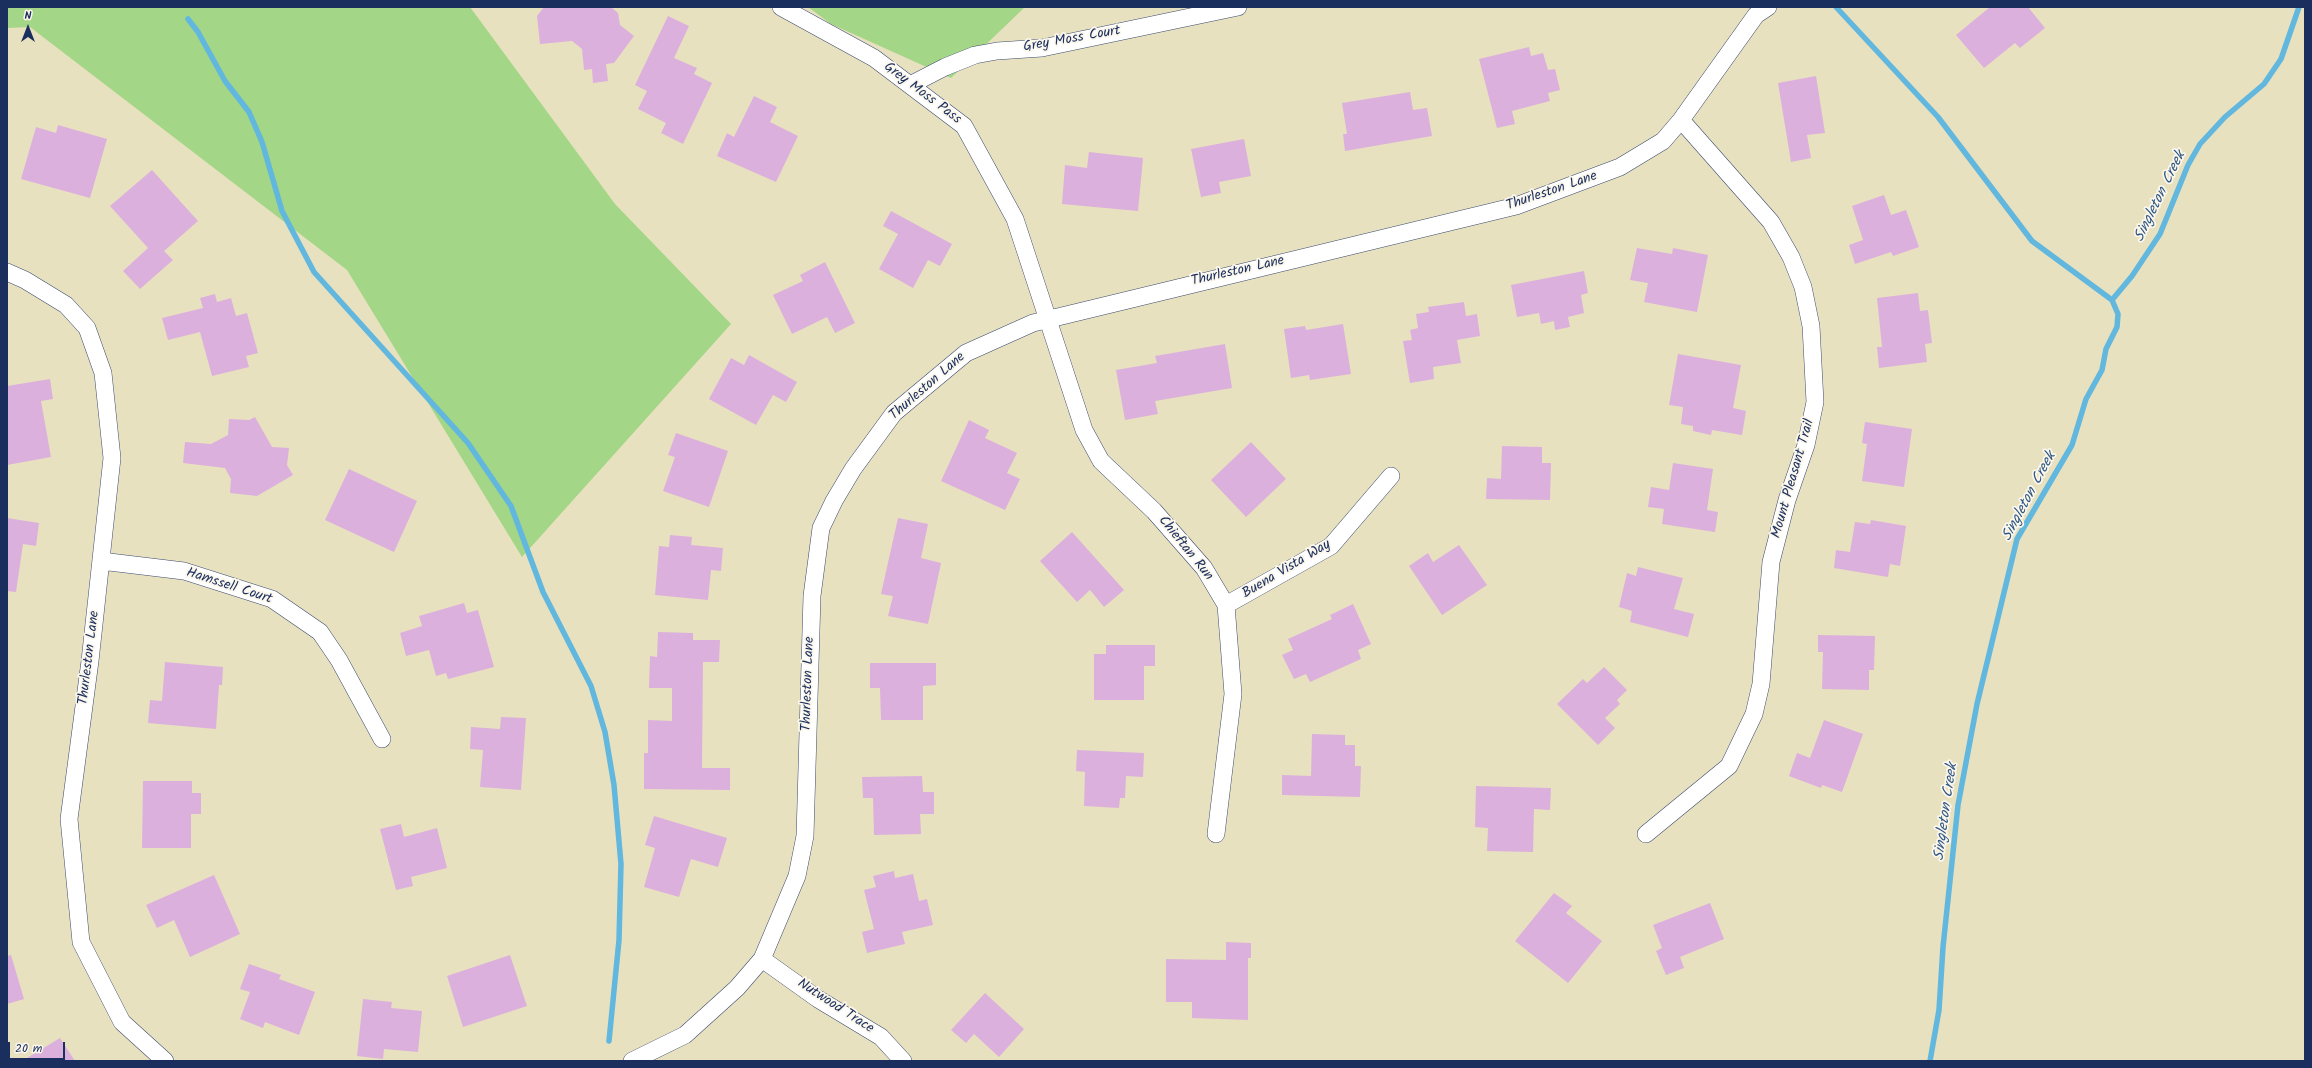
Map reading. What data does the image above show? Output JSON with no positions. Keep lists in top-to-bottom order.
{
  "streets": {
    "street": [
      "Grey Moss Court",
      "Grey Moss Pass",
      "Thurleston Lane",
      "Mount Pleasant Trail",
      "Chieftan Run",
      "Buena Vista Way",
      "Hamssell Court",
      "Nutwood Trace"
    ]
  },
  "crossings": [
    ["Grey Moss Court", "Grey Moss Pass"],
    ["Grey Moss Pass", "Thurleston Lane"],
    ["Grey Moss Pass", "Chieftan Run"],
    ["Thurleston Lane", "Mount Pleasant Trail"],
    ["Thurleston Lane", "Chieftan Run"],
    ["Thurleston Lane", "Hamssell Court"],
    ["Thurleston Lane", "Nutwood Trace"],
    ["Chieftan Run", "Buena Vista Way"]
  ],
  "water": ["Singleton Creek"],
  "scale_bar": "20 m",
  "north": "top"
}
